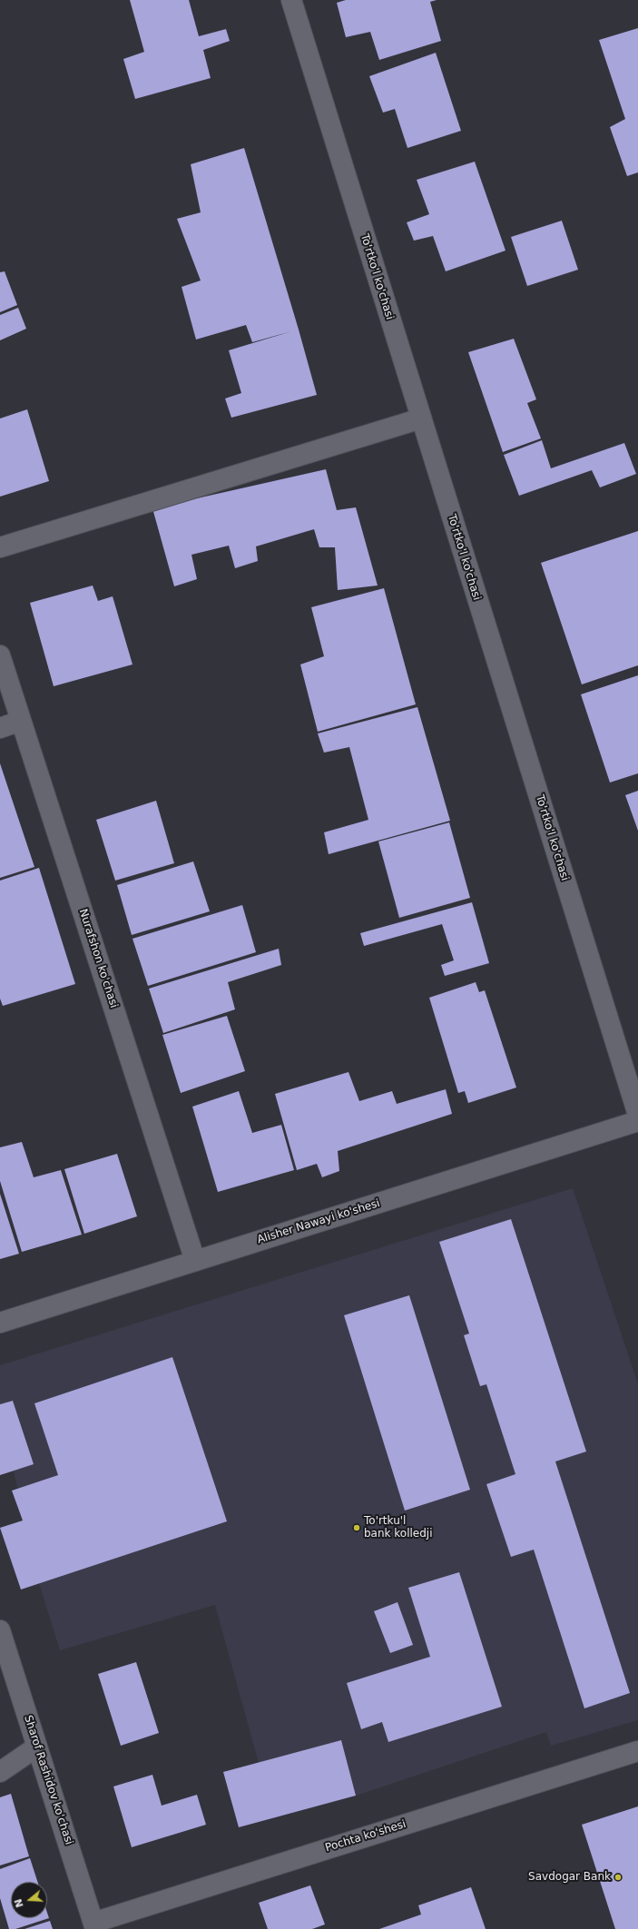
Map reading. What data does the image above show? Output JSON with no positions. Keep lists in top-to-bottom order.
{
  "streets": {
    "street": [
      "To'rtko'l ko'chasi",
      "Nurafshon ko'chasi",
      "Alisher Nawayi ko'shesi",
      "Sharof Rashidov ko'chasi",
      "Pochta ko'shesi"
    ]
  },
  "crossings": [
    ["Nurafshon ko'chasi", "Alisher Nawayi ko'shesi"],
    ["Sharof Rashidov ko'chasi", "Pochta ko'shesi"]
  ],
  "places": ["To'rtku'l bank kolledji", "Savdogar Bank"],
  "north": "left"
}
